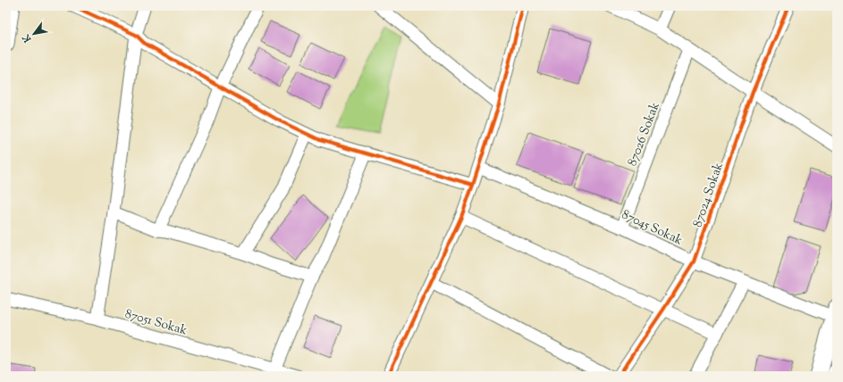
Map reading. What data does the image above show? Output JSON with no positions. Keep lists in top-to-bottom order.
{
  "streets": {
    "street": [
      "87026 Sokak",
      "87024 Sokak",
      "87045 Sokak",
      "87051 Sokak"
    ]
  },
  "crossings": [
    ["87026 Sokak", "87045 Sokak"],
    ["87024 Sokak", "87045 Sokak"]
  ],
  "north": "bottom left"
}
